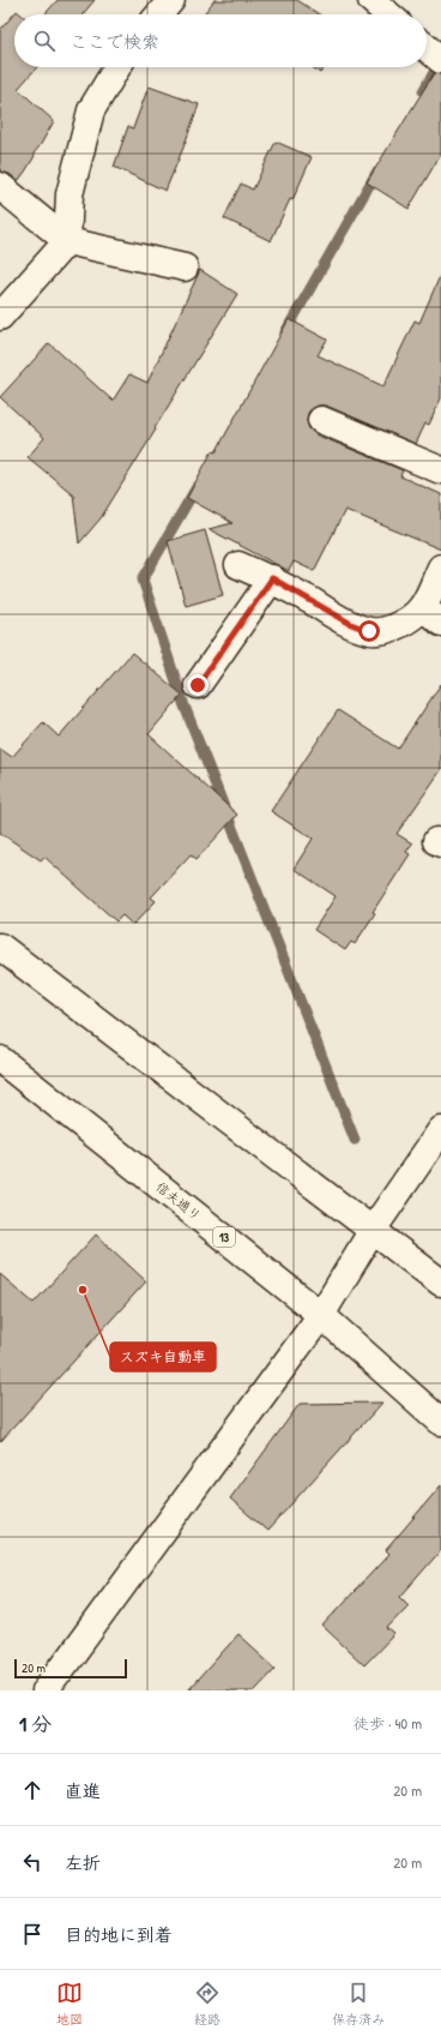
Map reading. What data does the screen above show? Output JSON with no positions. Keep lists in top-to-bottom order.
{
  "streets": {
    "main road": ["信夫通り", "13"]
  },
  "places": ["スズキ自動車"],
  "scale_bar": "20 m",
  "page": {
    "search": "ここで検索",
    "scale": "20 m",
    "heading": ["1 分", "徒歩 · 40 m"],
    "list": [
      ["直進", "20 m"],
      ["左折", "20 m"],
      "目的地に到着"
    ],
    "nav": ["地図", "経路", "保存済み"]
  }
}
